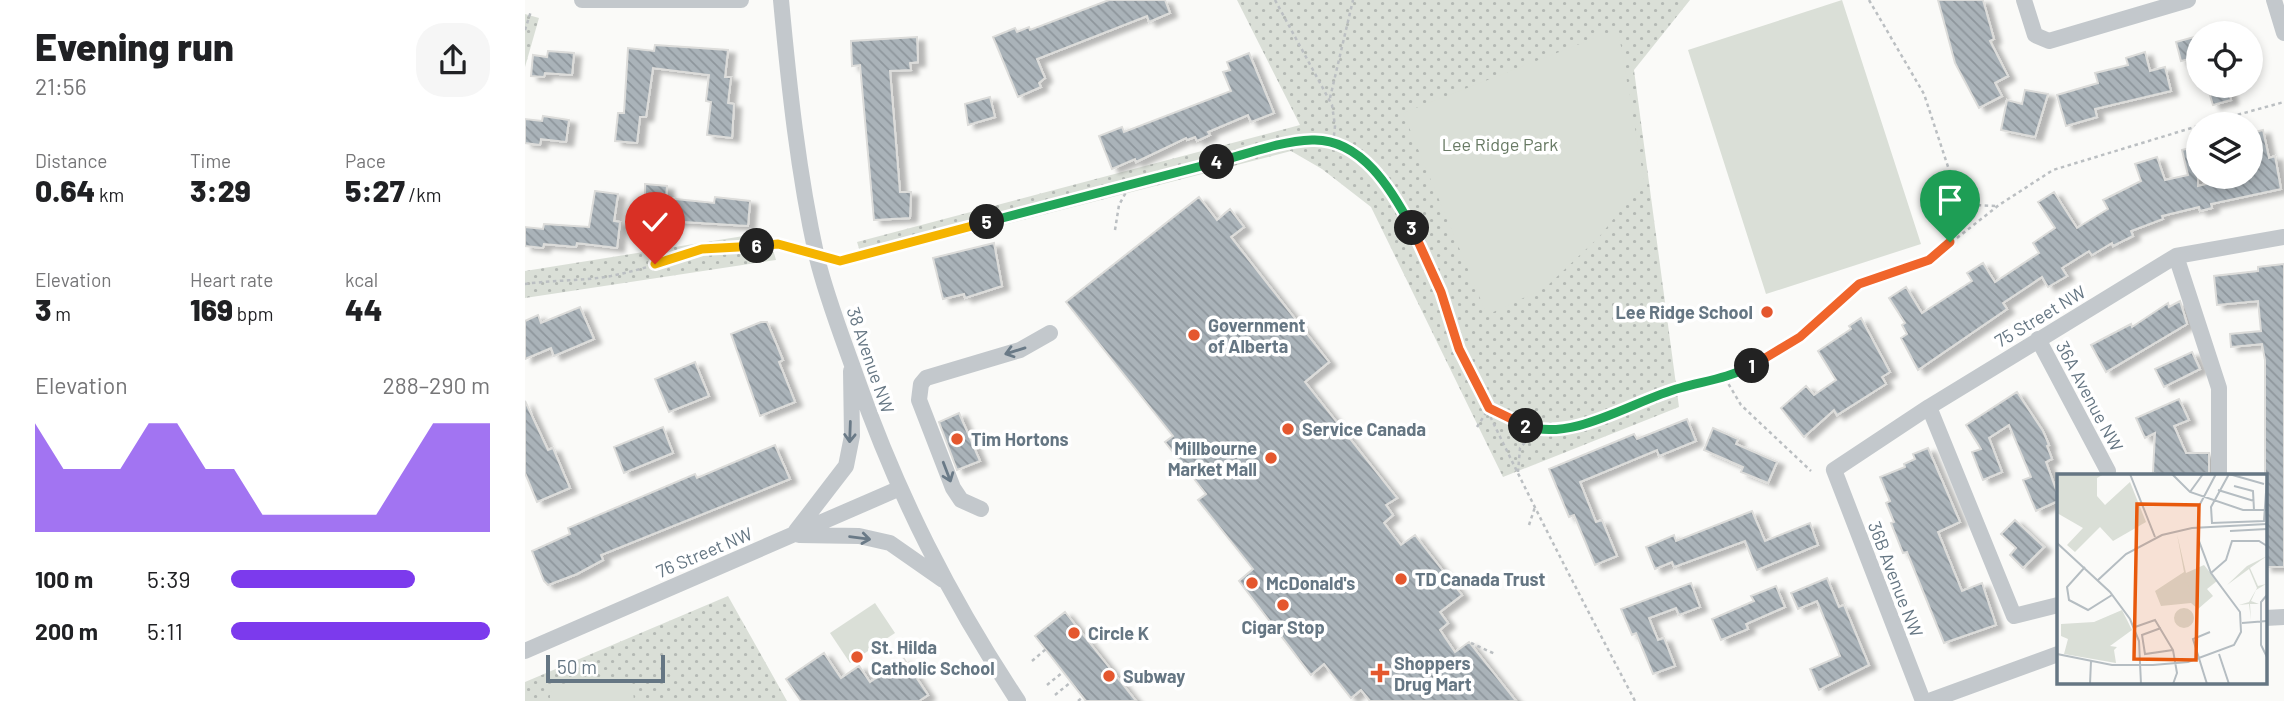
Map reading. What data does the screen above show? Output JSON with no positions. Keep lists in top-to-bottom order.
{
  "streets": {
    "street": [
      "75 Street NW",
      "38 Avenue NW",
      "36A Avenue NW",
      "76 Street NW",
      "36B Avenue NW"
    ]
  },
  "crossings": [
    ["75 Street NW", "36A Avenue NW"],
    ["75 Street NW", "36B Avenue NW"],
    ["38 Avenue NW", "76 Street NW"]
  ],
  "parks": ["Lee Ridge Park"],
  "places": {
    "other": [
      "Lee Ridge School",
      "Government of Alberta",
      "Service Canada",
      "Tim Hortons",
      "Millbourne Market Mall",
      "TD Canada Trust",
      "McDonald's",
      "Cigar Stop",
      "Circle K",
      "St. Hilda Catholic School",
      "Subway"
    ],
    "health": ["Shoppers Drug Mart"]
  },
  "scale_bar": "50 m",
  "page": {
    "heading": ["Evening run", "21:56"],
    "stats": [
      ["Distance", "0.64 km"],
      ["Time", "3:29"],
      ["Pace", "5:27 /km"],
      ["Elevation", "3 m"],
      ["Heart rate", "169 bpm"],
      ["kcal", "44"]
    ],
    "pins": [
      "4",
      "5",
      "3",
      "6",
      "1",
      "2"
    ],
    "chart": ["Elevation", "288–290 m"],
    "list": [
      {
        "name": "100 m",
        "note": "5:39"
      },
      {
        "name": "200 m",
        "note": "5:11"
      }
    ],
    "scale": "50 m"
  }
}
